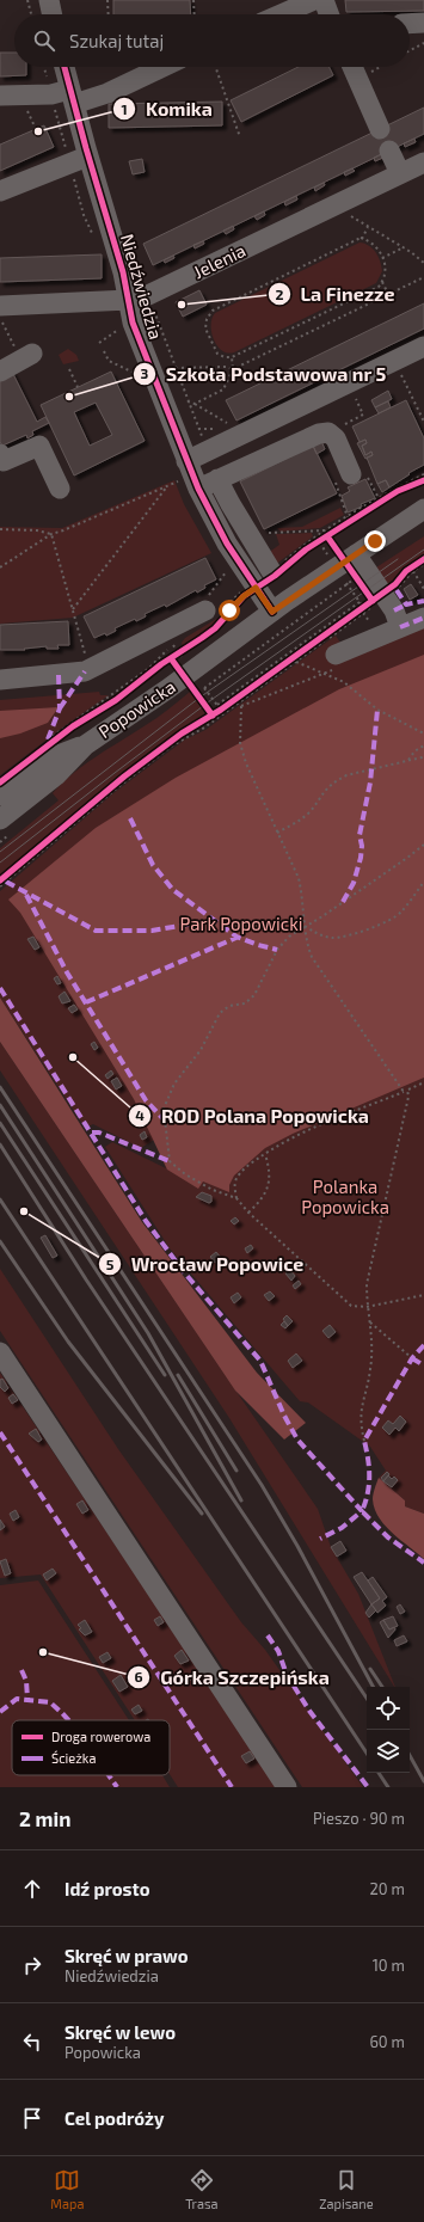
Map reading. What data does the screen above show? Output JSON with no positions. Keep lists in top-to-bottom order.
{
  "streets": {
    "street": ["Jelenia", "Niedźwiedzia", "Popowicka"]
  },
  "crossings": [
    ["Jelenia", "Niedźwiedzia"],
    ["Niedźwiedzia", "Popowicka"]
  ],
  "parks": ["Park Popowicki", "Polanka Popowicka"],
  "places": [
    "Komika",
    "La Finezze",
    "Szkoła Podstawowa nr 5",
    "ROD Polana Popowicka",
    "Wrocław Popowice",
    "Górka Szczepińska"
  ],
  "legend": ["Droga rowerowa", "Ścieżka"],
  "page": {
    "search": "Szukaj tutaj",
    "heading": ["2 min", "Pieszo · 90 m"],
    "list": [
      ["Idź prosto", "20 m"],
      ["Skręć w prawo", "Niedźwiedzia", "10 m"],
      ["Skręć w lewo", "Popowicka", "60 m"],
      "Cel podróży"
    ],
    "nav": ["Mapa", "Trasa", "Zapisane"]
  }
}
